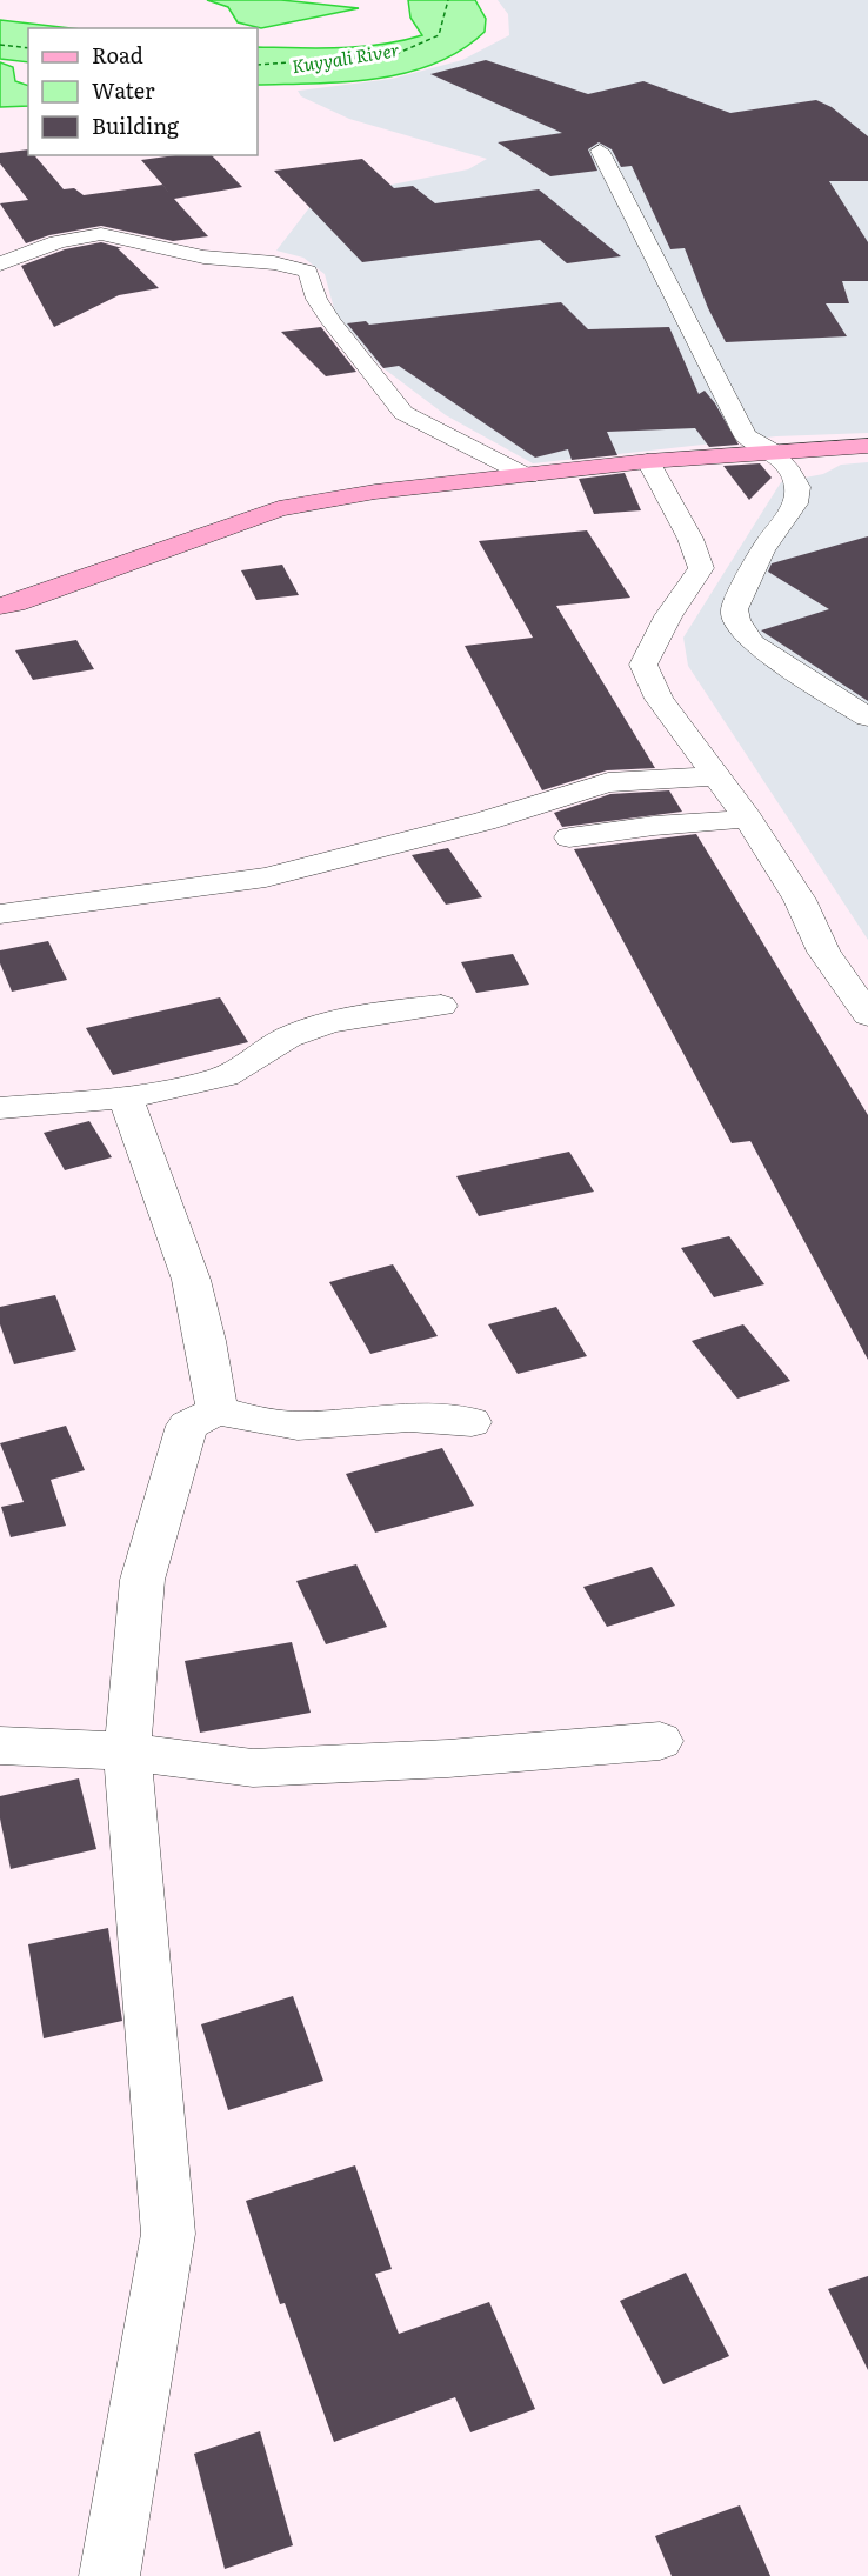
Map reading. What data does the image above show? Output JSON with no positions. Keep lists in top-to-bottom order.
{
  "water": ["Kuyyali River"],
  "legend": ["Road", "Water", "Building"]
}
